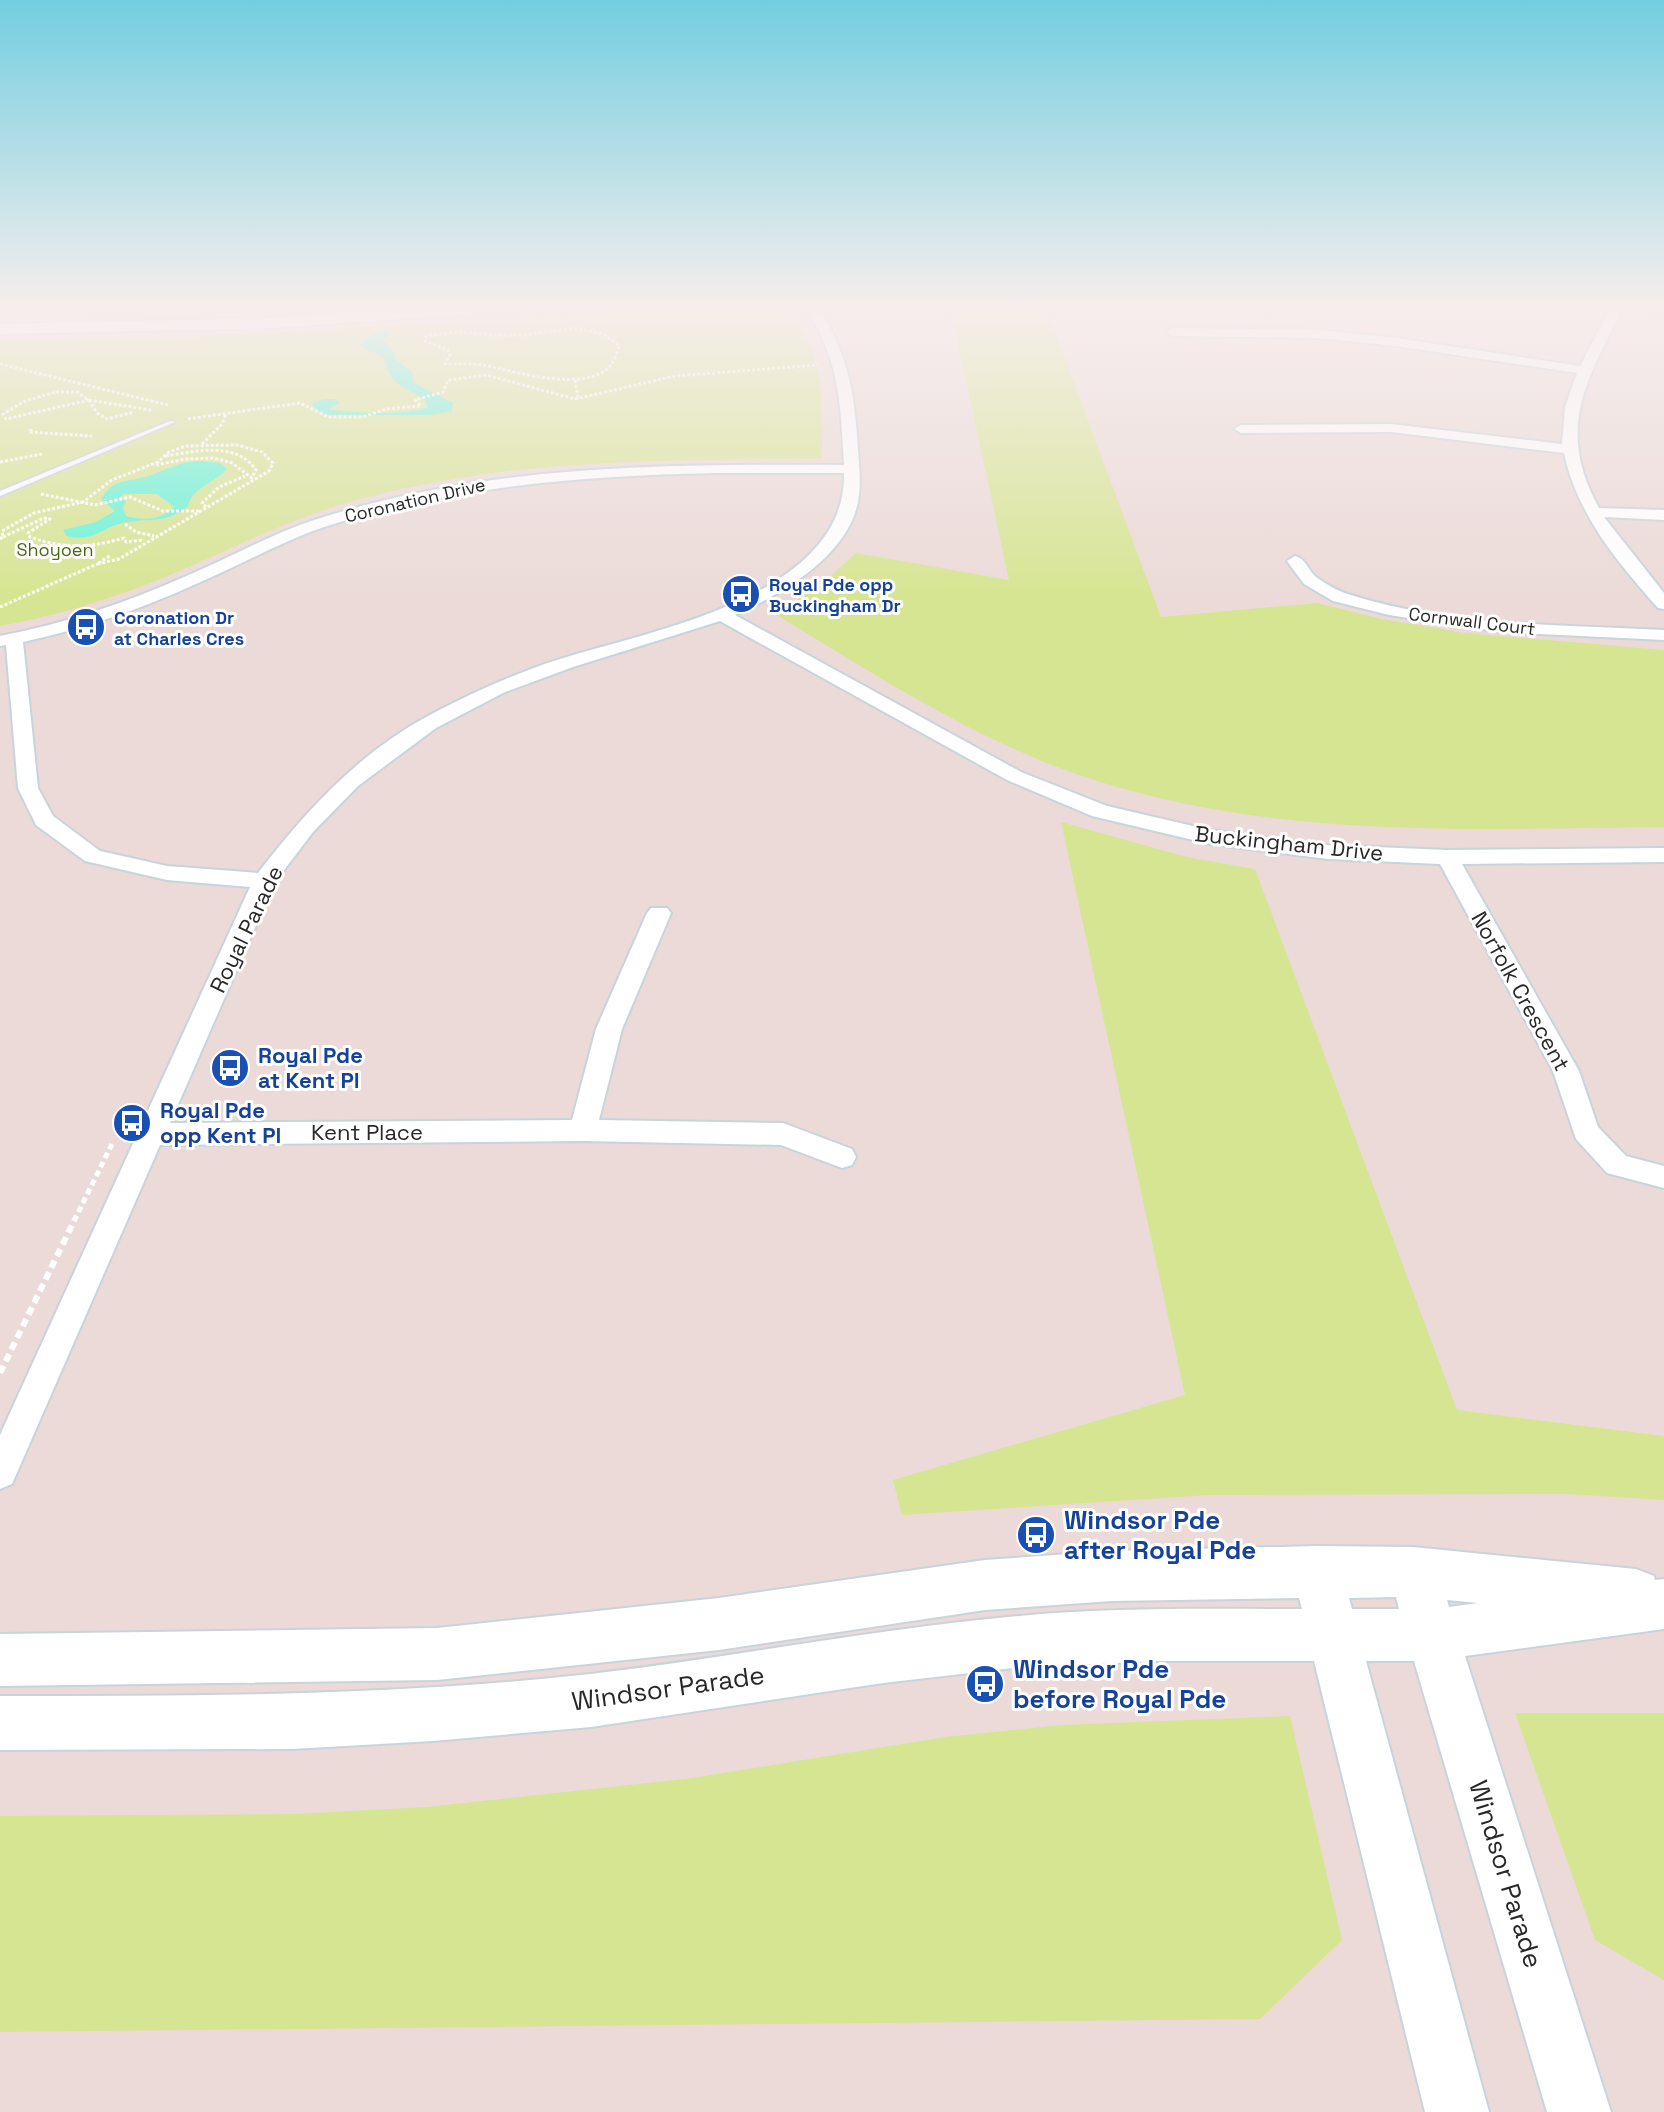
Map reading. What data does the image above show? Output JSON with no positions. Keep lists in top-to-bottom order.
{
  "streets": {
    "street": [
      "Coronation Drive",
      "Cornwall Court",
      "Buckingham Drive",
      "Royal Parade",
      "Norfolk Crescent",
      "Kent Place",
      "Windsor Parade"
    ]
  },
  "crossings": [
    ["Coronation Drive", "Royal Parade"],
    ["Buckingham Drive", "Royal Parade"],
    ["Buckingham Drive", "Norfolk Crescent"],
    ["Royal Parade", "Kent Place"]
  ],
  "parks": ["Shoyoen"],
  "places": {
    "bus stop": [
      "Royal Pde opp Buckingham Dr",
      "Coronation Dr at Charles Cres",
      "Royal Pde at Kent Pl",
      "Royal Pde opp Kent Pl",
      "Windsor Pde after Royal Pde",
      "Windsor Pde before Royal Pde"
    ]
  }
}
